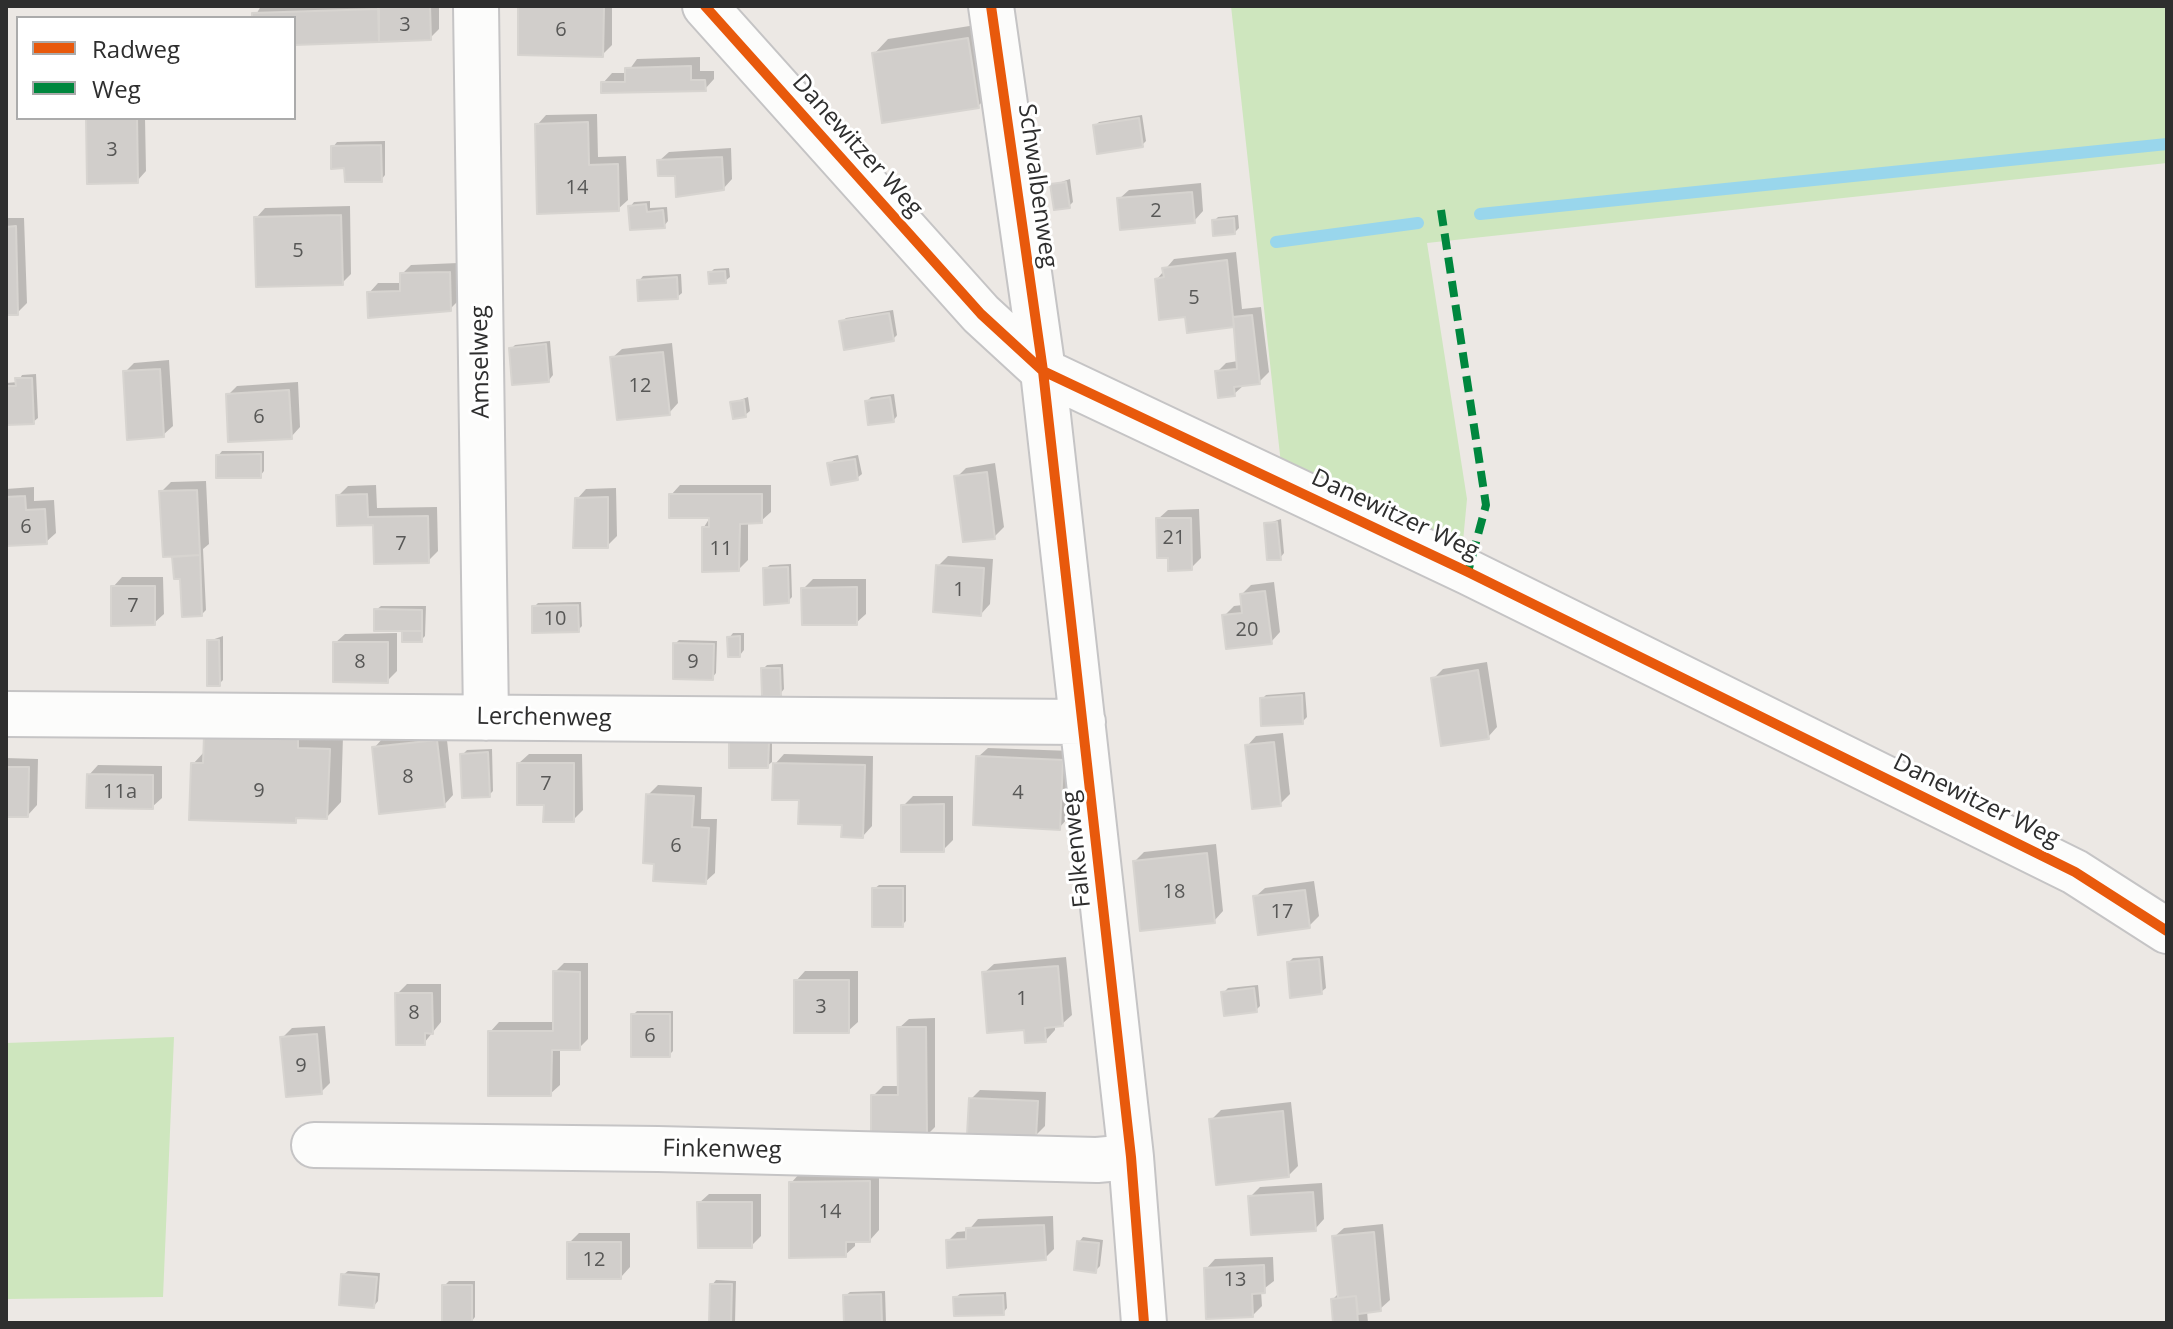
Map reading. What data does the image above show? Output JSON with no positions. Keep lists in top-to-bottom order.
{
  "streets": {
    "street": [
      "Danewitzer Weg",
      "Schwalbenweg",
      "Amselweg",
      "Lerchenweg",
      "Falkenweg",
      "Finkenweg"
    ]
  },
  "crossings": [
    ["Danewitzer Weg", "Schwalbenweg"],
    ["Danewitzer Weg", "Falkenweg"],
    ["Schwalbenweg", "Falkenweg"],
    ["Amselweg", "Lerchenweg"],
    ["Lerchenweg", "Falkenweg"],
    ["Falkenweg", "Finkenweg"]
  ],
  "house_numbers": [
    "3",
    "6",
    "3",
    "14",
    "2",
    "5",
    "5",
    "12",
    "6",
    "6",
    "21",
    "7",
    "11",
    "1",
    "7",
    "10",
    "20",
    "8",
    "9",
    "8",
    "7",
    "9",
    "11a",
    "4",
    "6",
    "18",
    "17",
    "1",
    "3",
    "8",
    "6",
    "9",
    "14",
    "12",
    "13"
  ],
  "legend": ["Radweg", "Weg"]
}
